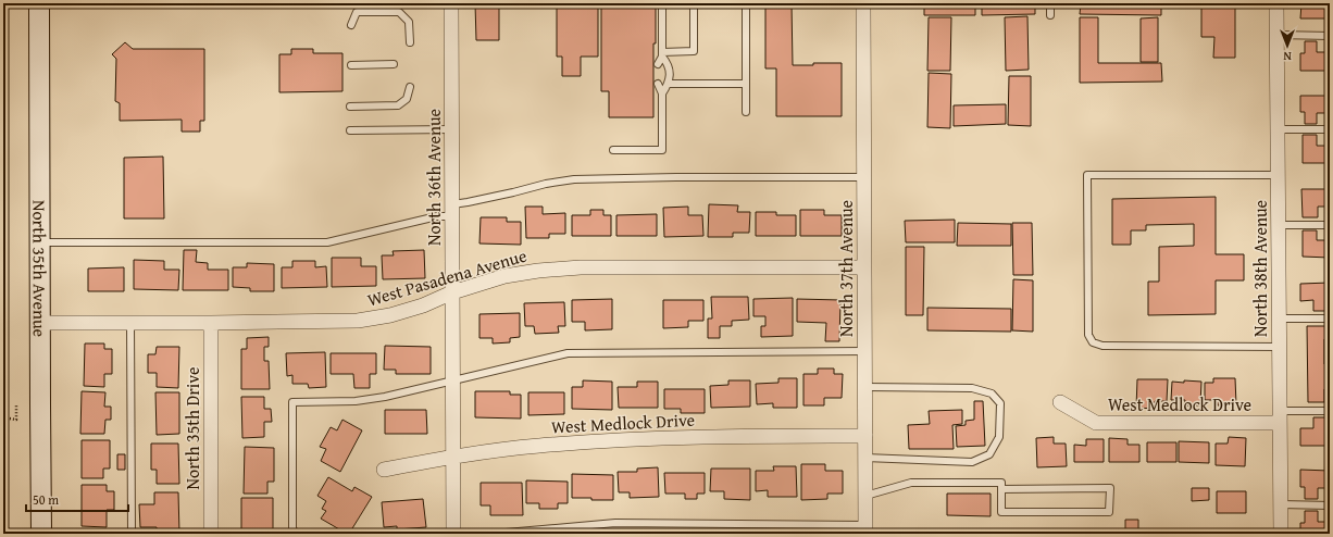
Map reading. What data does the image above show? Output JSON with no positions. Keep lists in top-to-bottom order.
{
  "streets": {
    "main road": ["North 35th Avenue"],
    "street": [
      "North 36th Avenue",
      "North 37th Avenue",
      "North 38th Avenue",
      "West Pasadena Avenue",
      "West Medlock Drive",
      "North 35th Drive"
    ]
  },
  "crossings": [
    ["North 36th Avenue", "West Pasadena Avenue"],
    ["North 36th Avenue", "West Medlock Drive"],
    ["North 35th Avenue", "West Pasadena Avenue"],
    ["North 37th Avenue", "West Pasadena Avenue"],
    ["North 37th Avenue", "West Medlock Drive"],
    ["North 38th Avenue", "West Medlock Drive"],
    ["West Pasadena Avenue", "North 35th Drive"]
  ],
  "scale_bar": "50 m",
  "north": "bottom"
}
